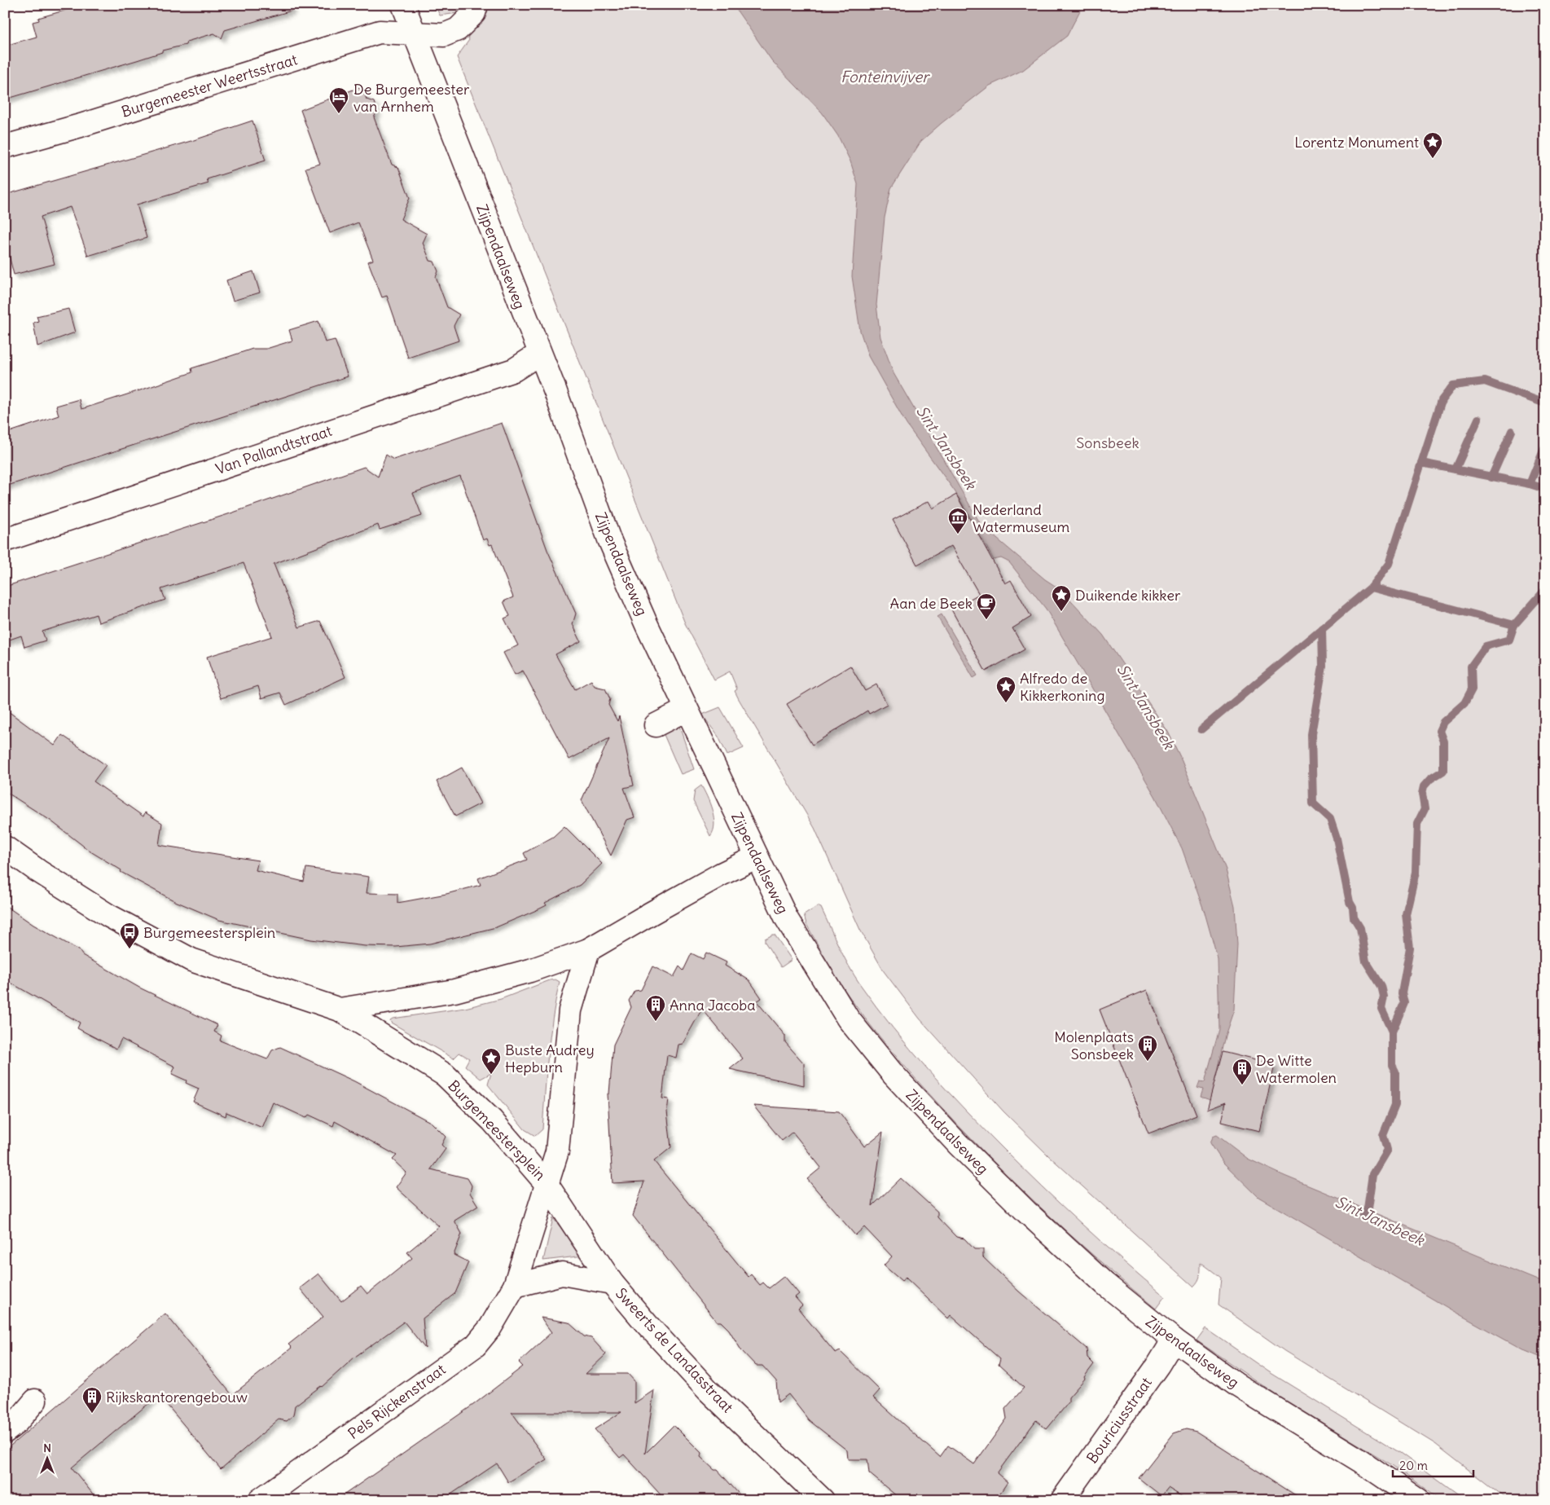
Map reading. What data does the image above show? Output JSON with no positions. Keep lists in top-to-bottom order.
{
  "streets": {
    "street": [
      "Burgemeester Weertsstraat",
      "Zijpendaalseweg",
      "Van Pallandtstraat",
      "Burgemeestersplein",
      "Sweerts de Landasstraat",
      "Pels Rijckenstraat",
      "Bouriciusstraat"
    ]
  },
  "crossings": [
    ["Burgemeester Weertsstraat", "Zijpendaalseweg"],
    ["Zijpendaalseweg", "Van Pallandtstraat"],
    ["Zijpendaalseweg", "Bouriciusstraat"],
    ["Burgemeestersplein", "Sweerts de Landasstraat"],
    ["Burgemeestersplein", "Pels Rijckenstraat"],
    ["Sweerts de Landasstraat", "Pels Rijckenstraat"]
  ],
  "water": ["Fonteinvijver", "Sint Jansbeek"],
  "parks": ["Sonsbeek"],
  "places": {
    "hotel": ["De Burgemeester van Arnhem"],
    "place": [
      "Lorentz Monument",
      "Duikende kikker",
      "Alfredo de Kikkerkoning",
      "Buste Audrey Hepburn"
    ],
    "museum": ["Nederland Watermuseum"],
    "cafe": ["Aan de Beek"],
    "bus stop": ["Burgemeestersplein"],
    "building": [
      "Anna Jacoba",
      "Molenplaats Sonsbeek",
      "De Witte Watermolen",
      "Rijkskantorengebouw"
    ]
  },
  "scale_bar": "20 m",
  "north": "top"
}
